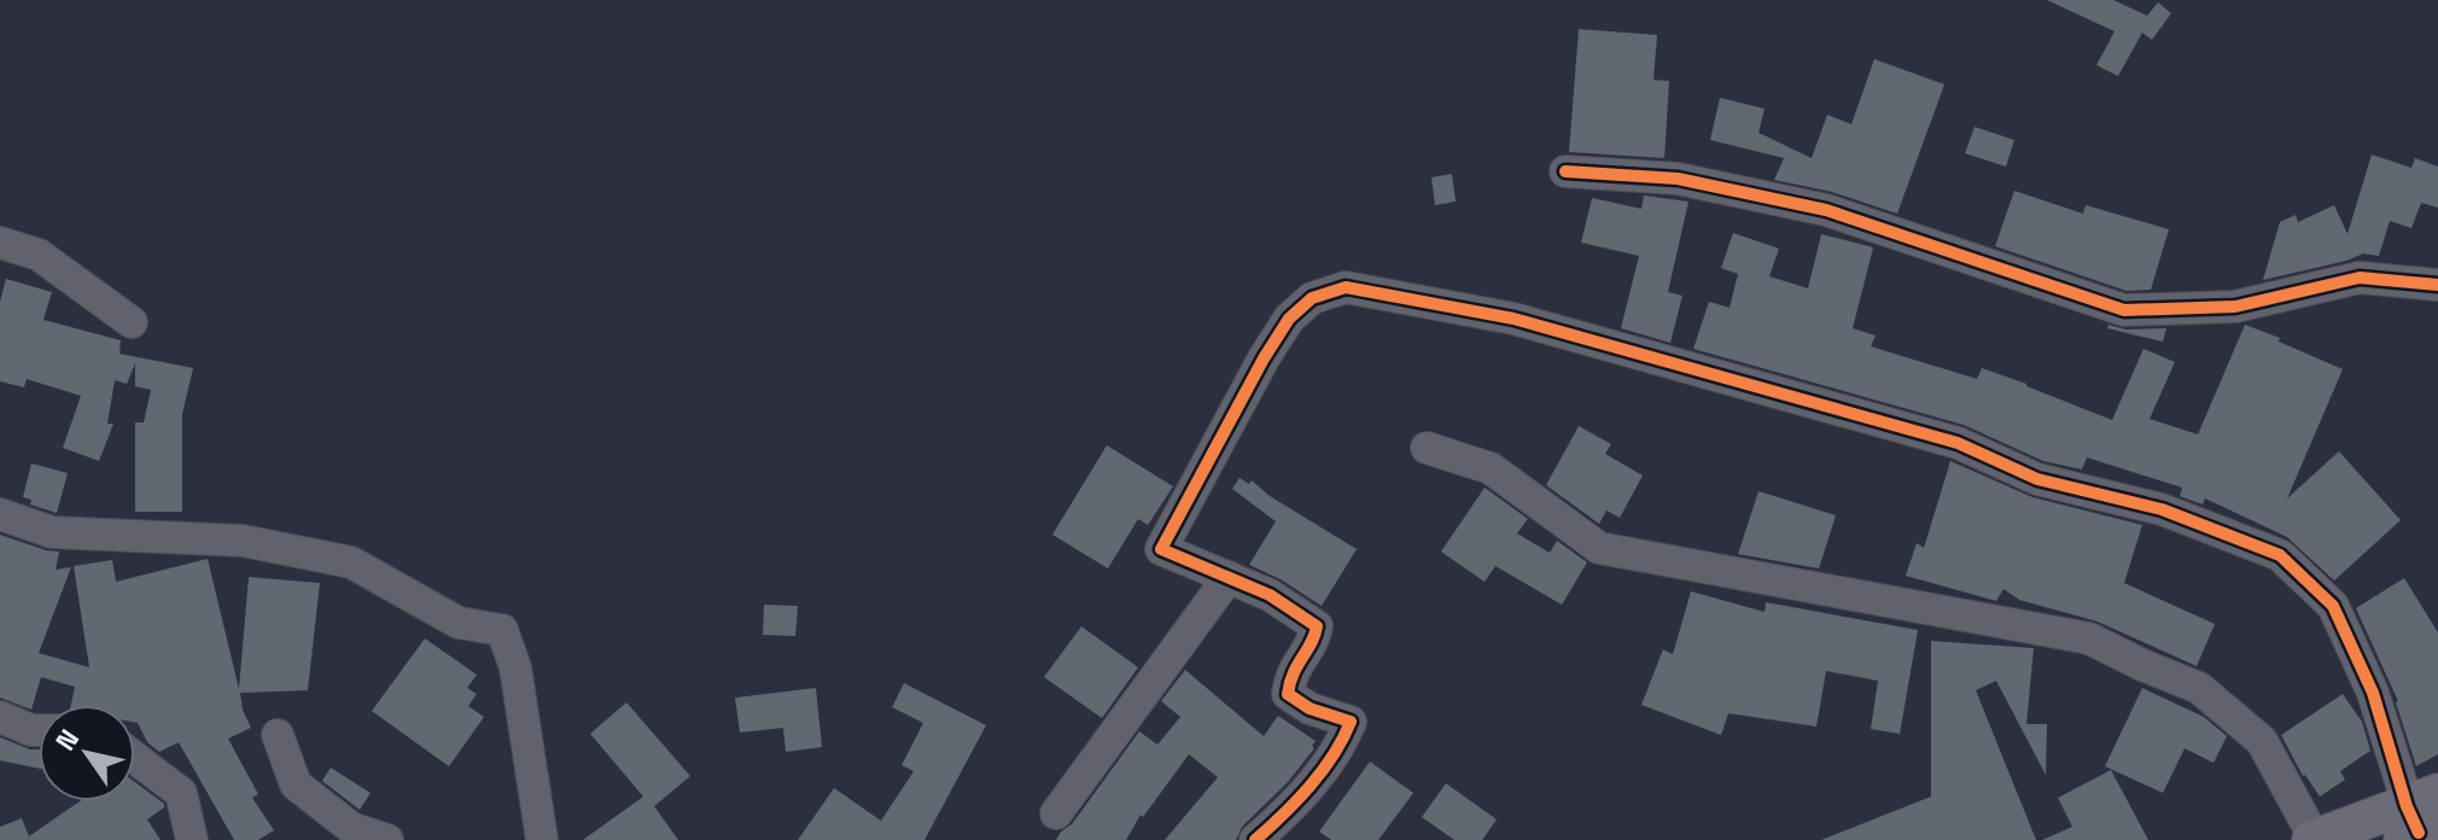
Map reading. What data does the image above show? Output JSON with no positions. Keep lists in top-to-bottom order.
{
  "north": "top left"
}
